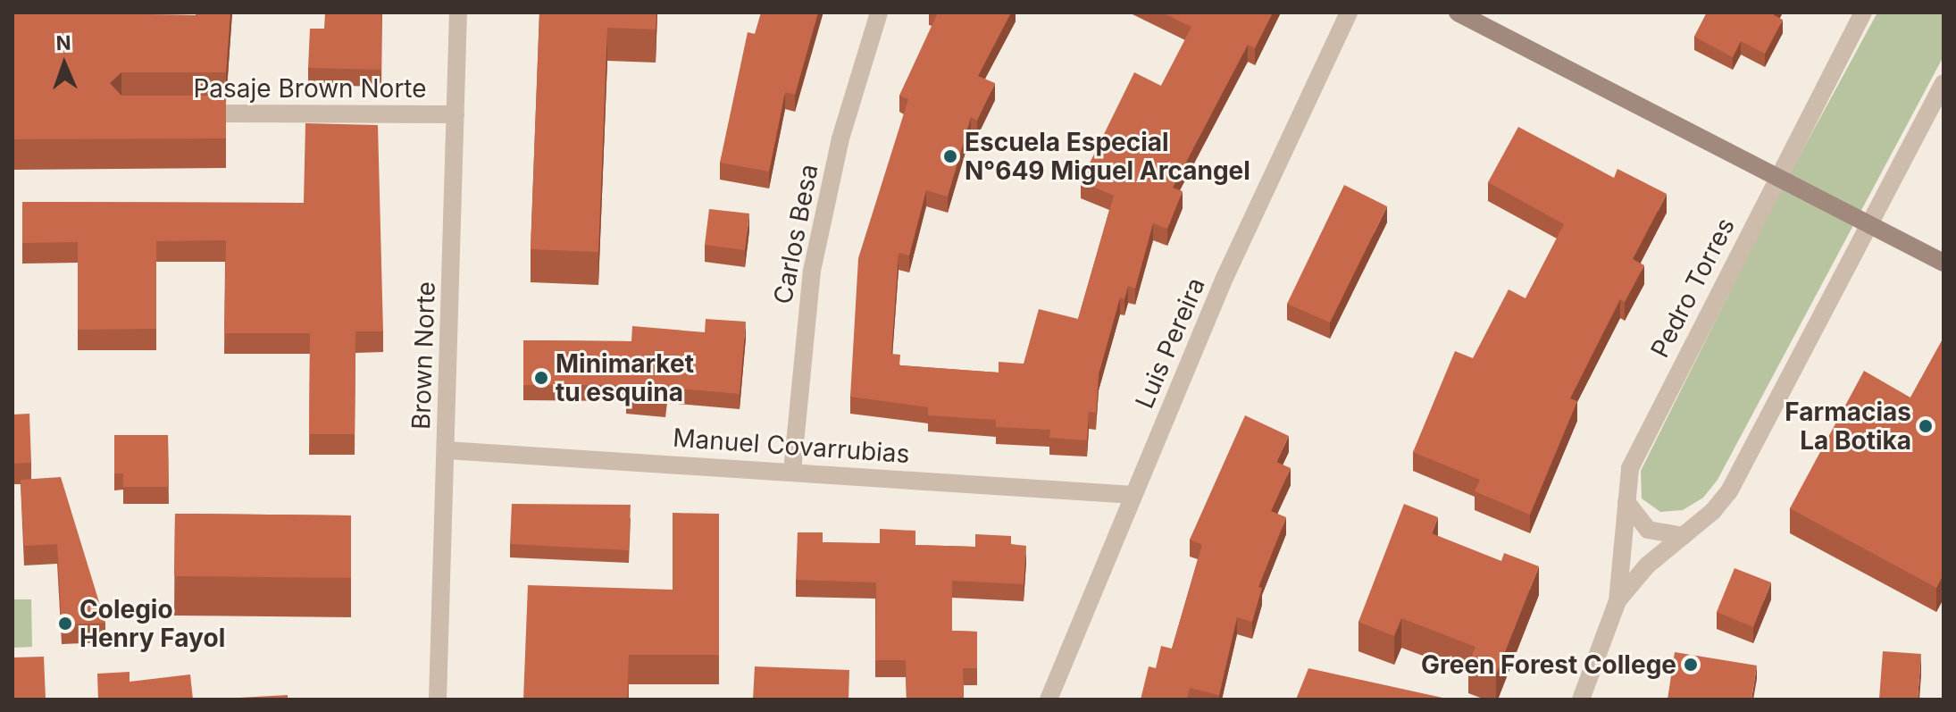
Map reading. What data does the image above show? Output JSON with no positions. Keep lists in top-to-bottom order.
{
  "streets": {
    "street": [
      "Pasaje Brown Norte",
      "Carlos Besa",
      "Pedro Torres",
      "Luis Pereira",
      "Brown Norte",
      "Manuel Covarrubias"
    ]
  },
  "crossings": [
    ["Pasaje Brown Norte", "Brown Norte"],
    ["Carlos Besa", "Manuel Covarrubias"],
    ["Luis Pereira", "Manuel Covarrubias"],
    ["Brown Norte", "Manuel Covarrubias"]
  ],
  "places": [
    "Escuela Especial N°649 Miguel Arcangel",
    "Minimarket tu esquina",
    "Farmacias La Botika",
    "Colegio Henry Fayol",
    "Green Forest College"
  ],
  "north": "top"
}
